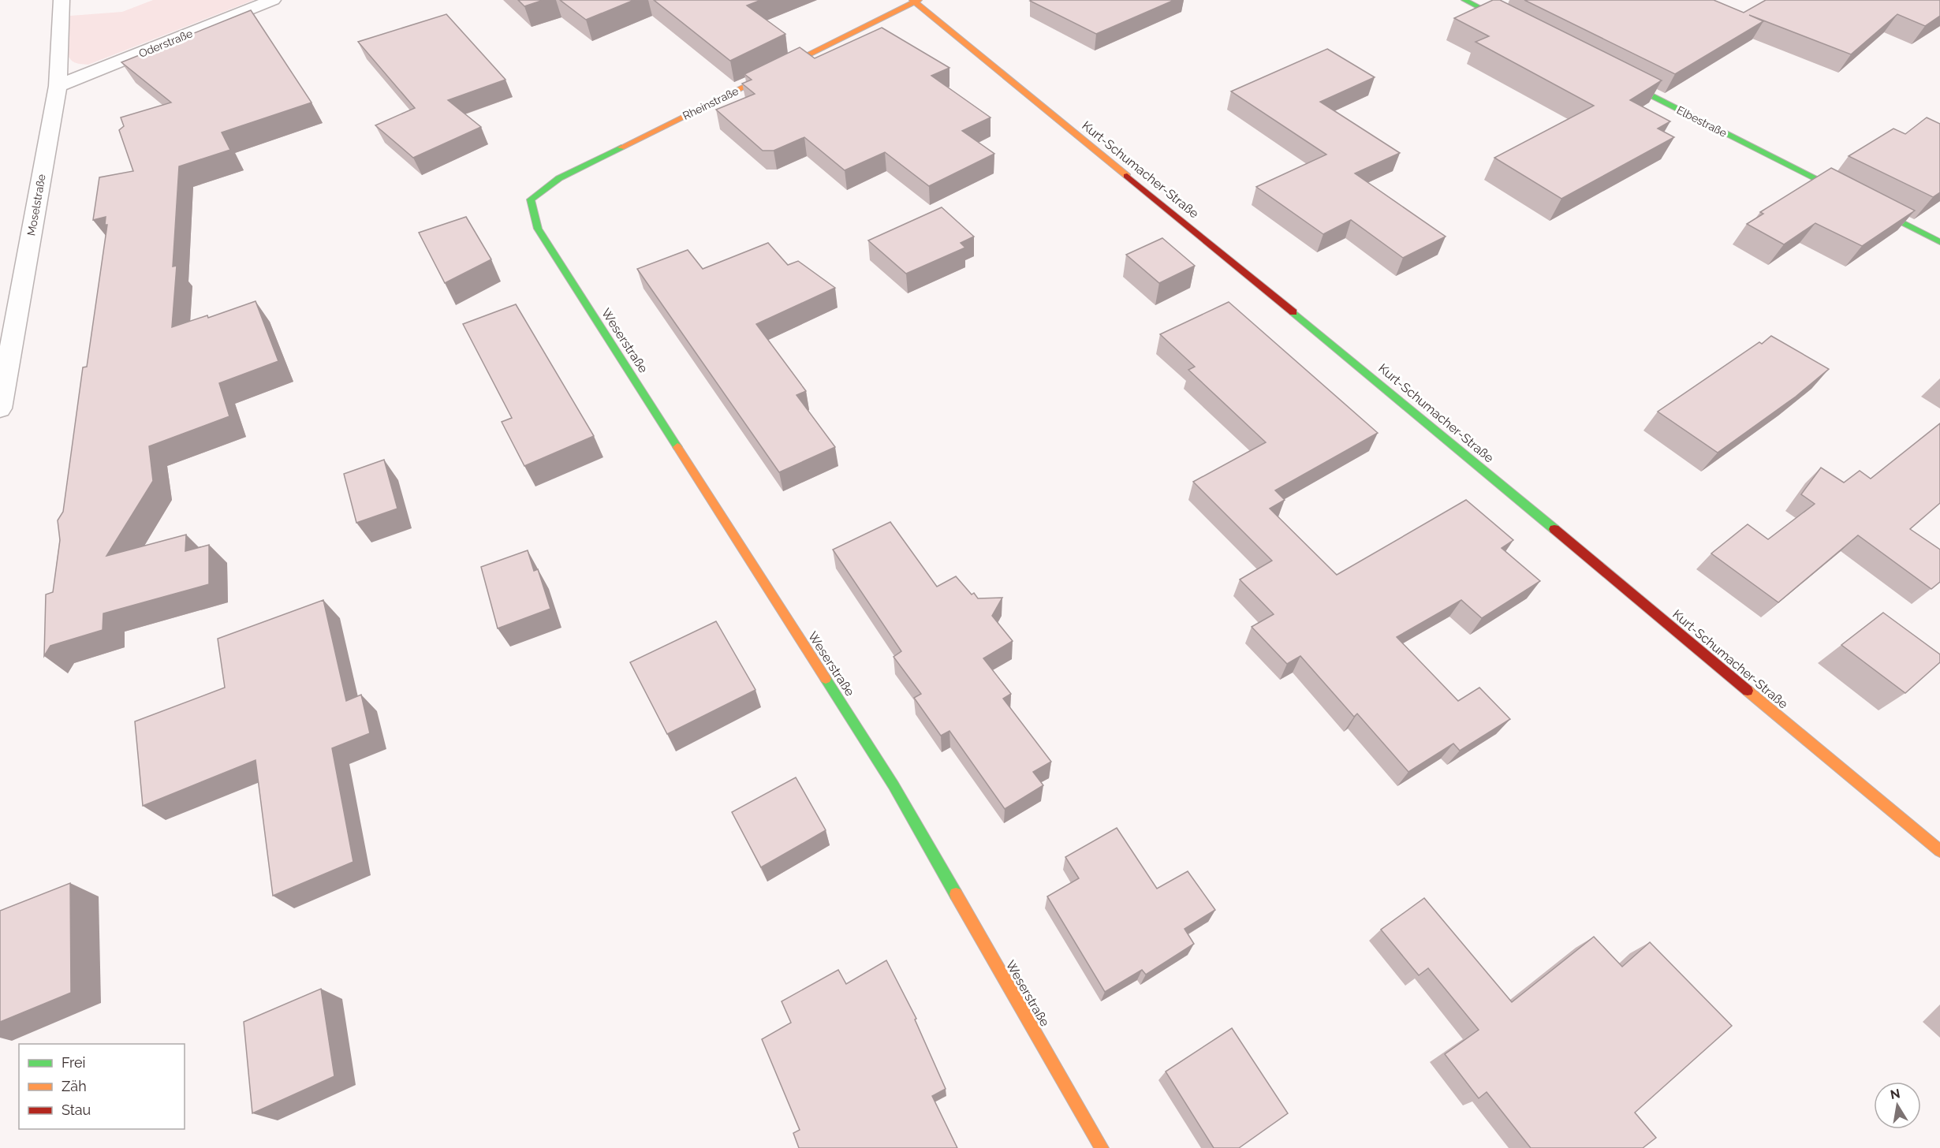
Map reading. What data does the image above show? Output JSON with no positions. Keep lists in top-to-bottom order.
{
  "streets": {
    "street": [
      "Oderstraße",
      "Rheinstraße",
      "Elbestraße",
      "Kurt-Schumacher-Straße",
      "Moselstraße",
      "Weserstraße"
    ]
  },
  "crossings": [
    ["Oderstraße", "Moselstraße"],
    ["Rheinstraße", "Kurt-Schumacher-Straße"],
    ["Rheinstraße", "Weserstraße"]
  ],
  "legend": ["Frei", "Zäh", "Stau"],
  "north": "top"
}
